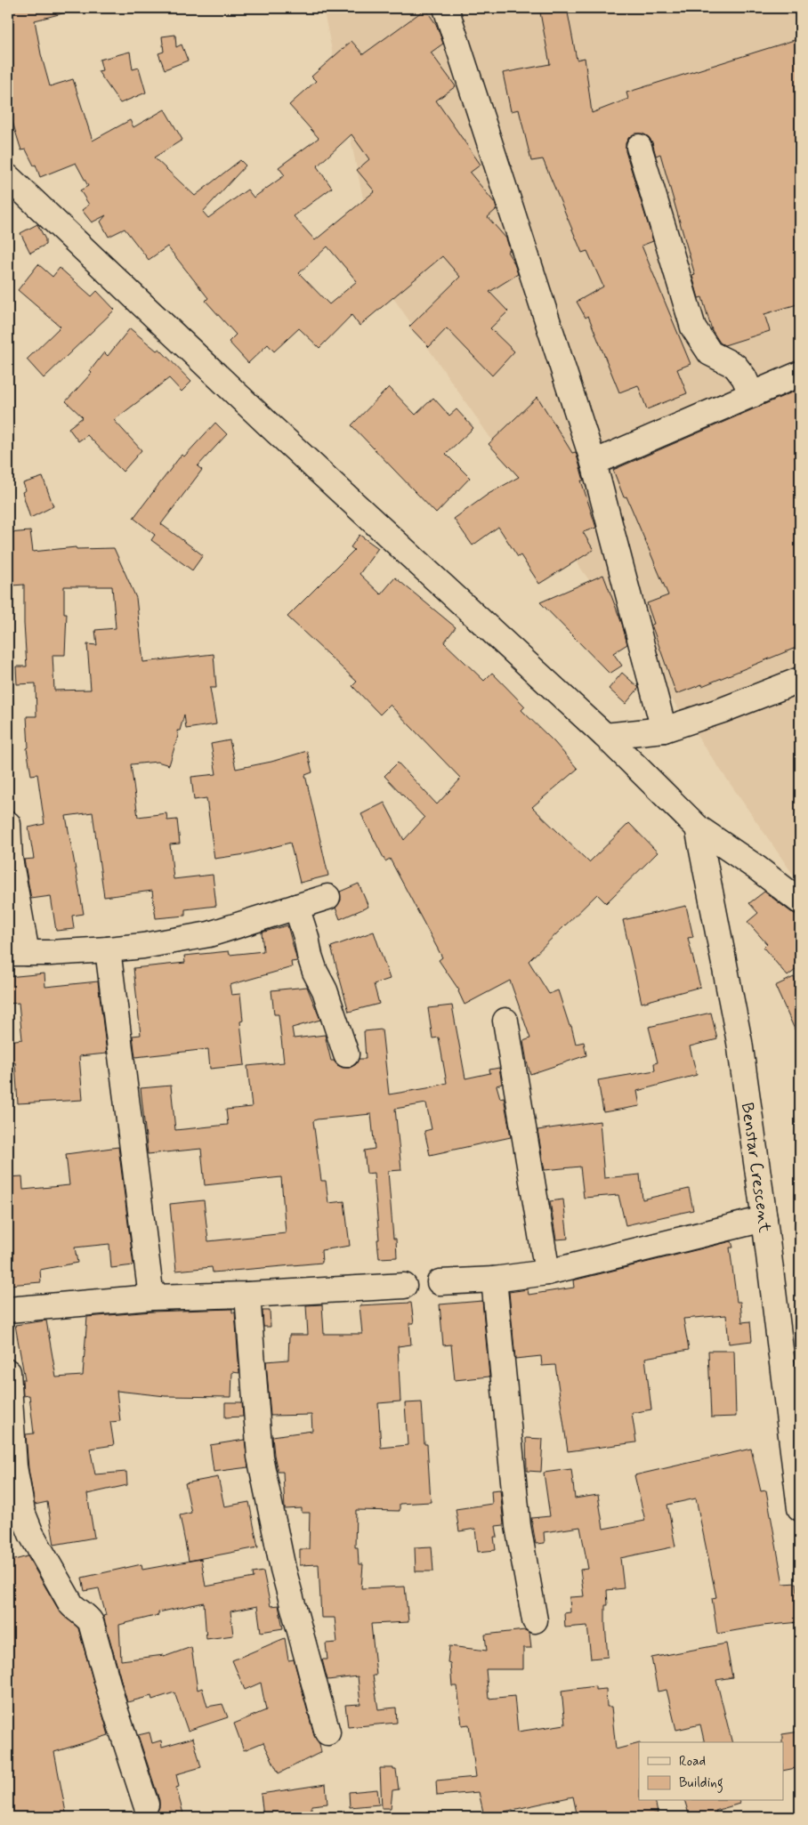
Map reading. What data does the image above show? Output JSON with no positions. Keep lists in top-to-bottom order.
{
  "streets": {
    "street": ["Benstar Crescent"]
  },
  "legend": ["Road", "Building"]
}
